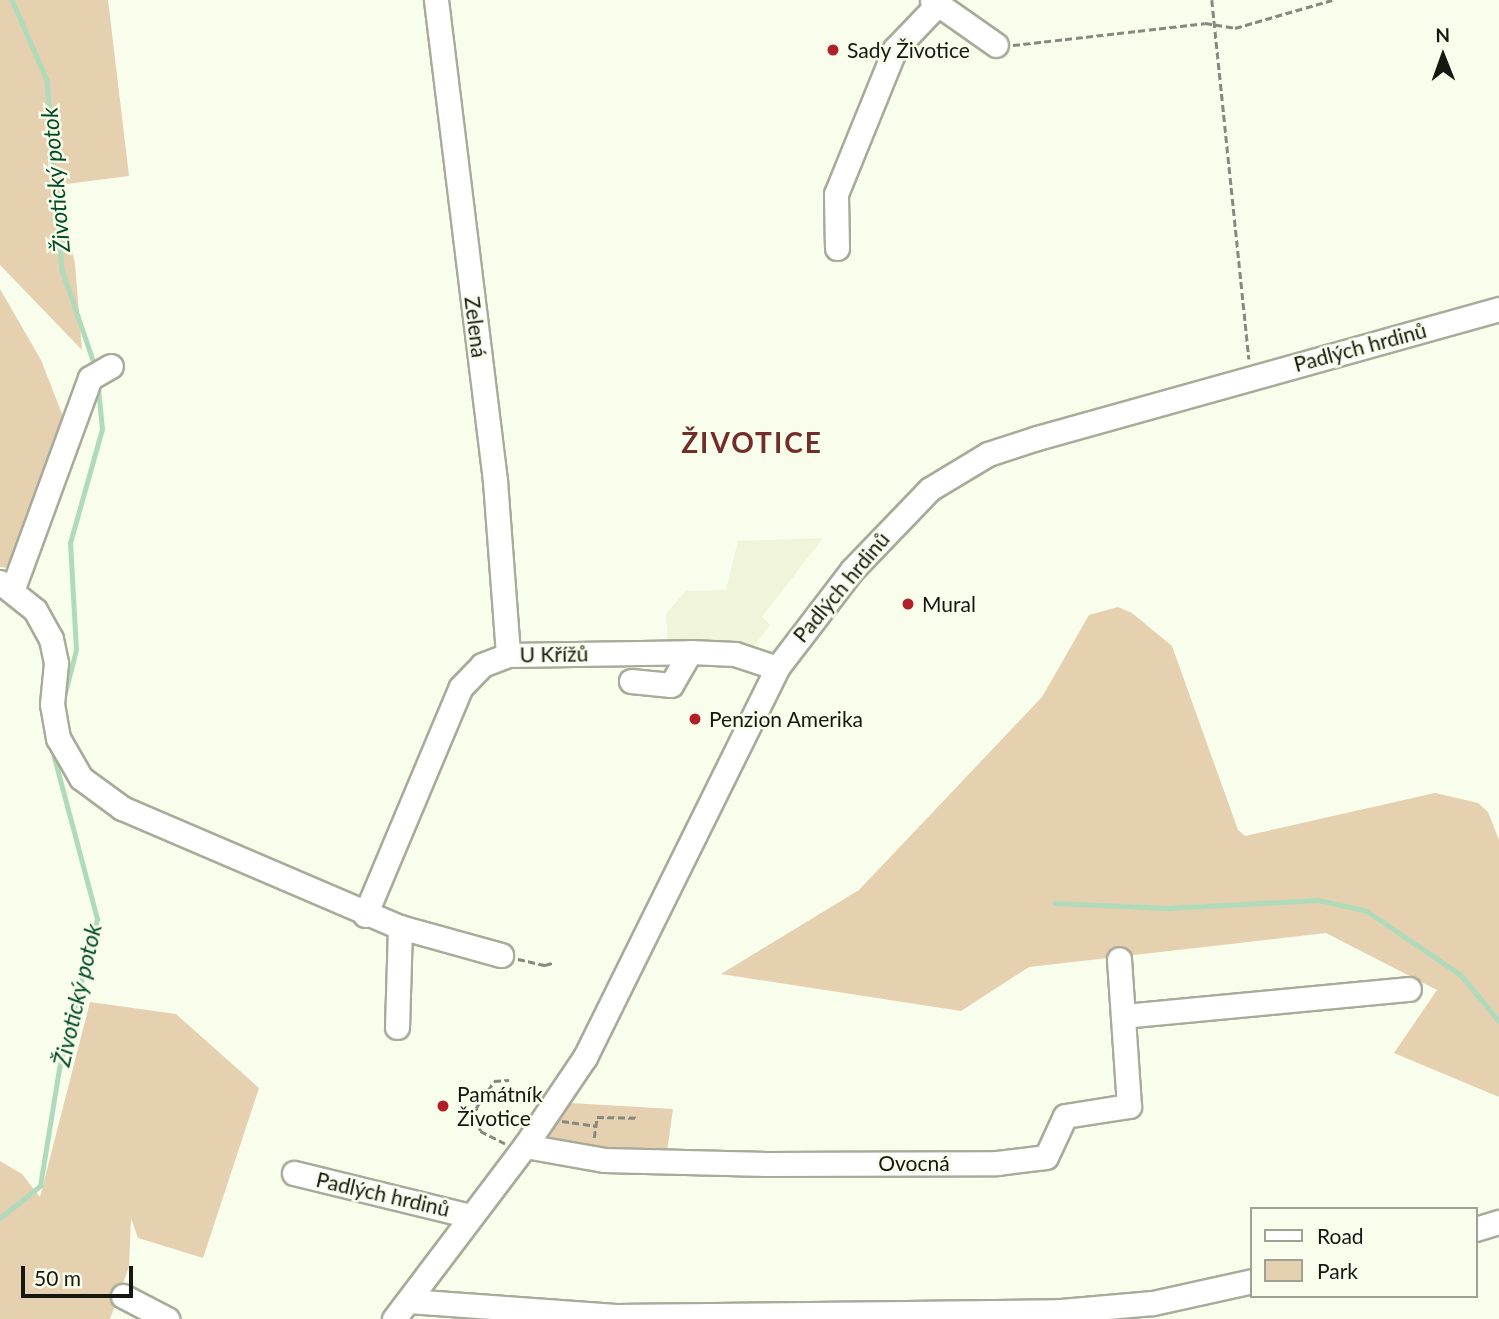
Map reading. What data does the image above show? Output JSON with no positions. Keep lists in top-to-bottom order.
{
  "streets": {
    "street": [
      "Zelená",
      "Padlých hrdinů",
      "U Křížů",
      "Ovocná"
    ]
  },
  "crossings": [
    ["Zelená", "U Křížů"],
    ["Padlých hrdinů", "U Křížů"],
    ["Padlých hrdinů", "Ovocná"]
  ],
  "districts": ["ŽIVOTICE"],
  "water": ["Životický potok"],
  "places": [
    "Sady Životice",
    "Mural",
    "Penzion Amerika",
    "Památník Životice"
  ],
  "legend": ["Road", "Park"],
  "scale_bar": "50 m",
  "north": "top"
}
